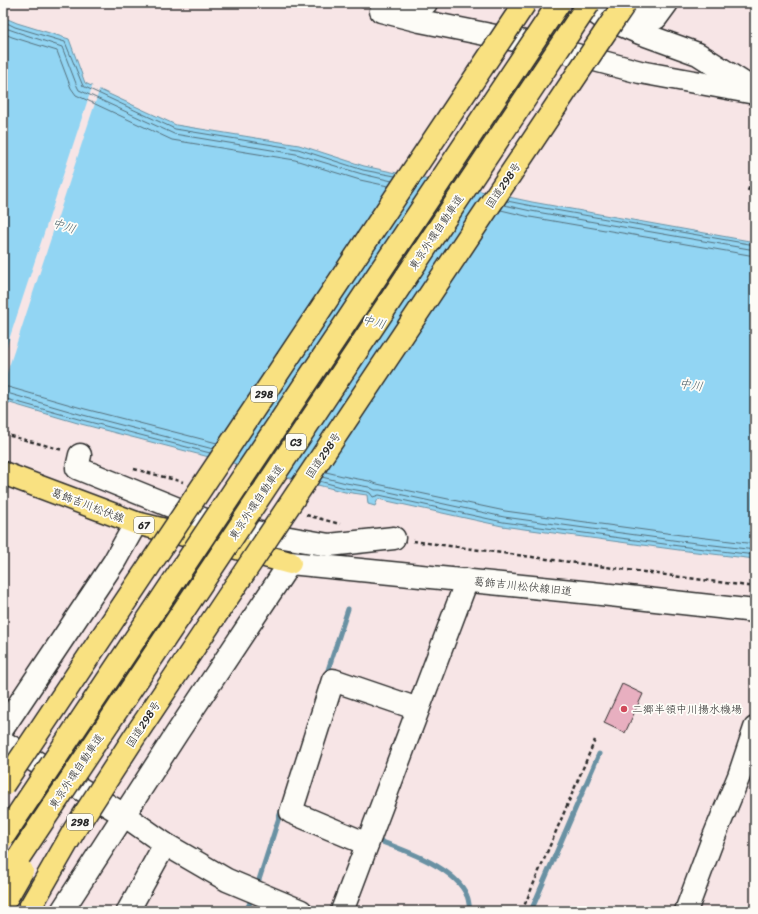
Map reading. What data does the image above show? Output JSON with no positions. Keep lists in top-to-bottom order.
{
  "streets": {
    "main road": [
      "国道298号",
      "東京外環自動車道",
      "298",
      "C3",
      "葛飾吉川松伏線",
      "67"
    ],
    "street": ["葛飾吉川松伏線旧道"]
  },
  "crossings": [
    ["東京外環自動車道", "298"],
    ["葛飾吉川松伏線", "葛飾吉川松伏線旧道"]
  ],
  "water": ["中川"],
  "places": ["二郷半領中川揚水機場"]
}
